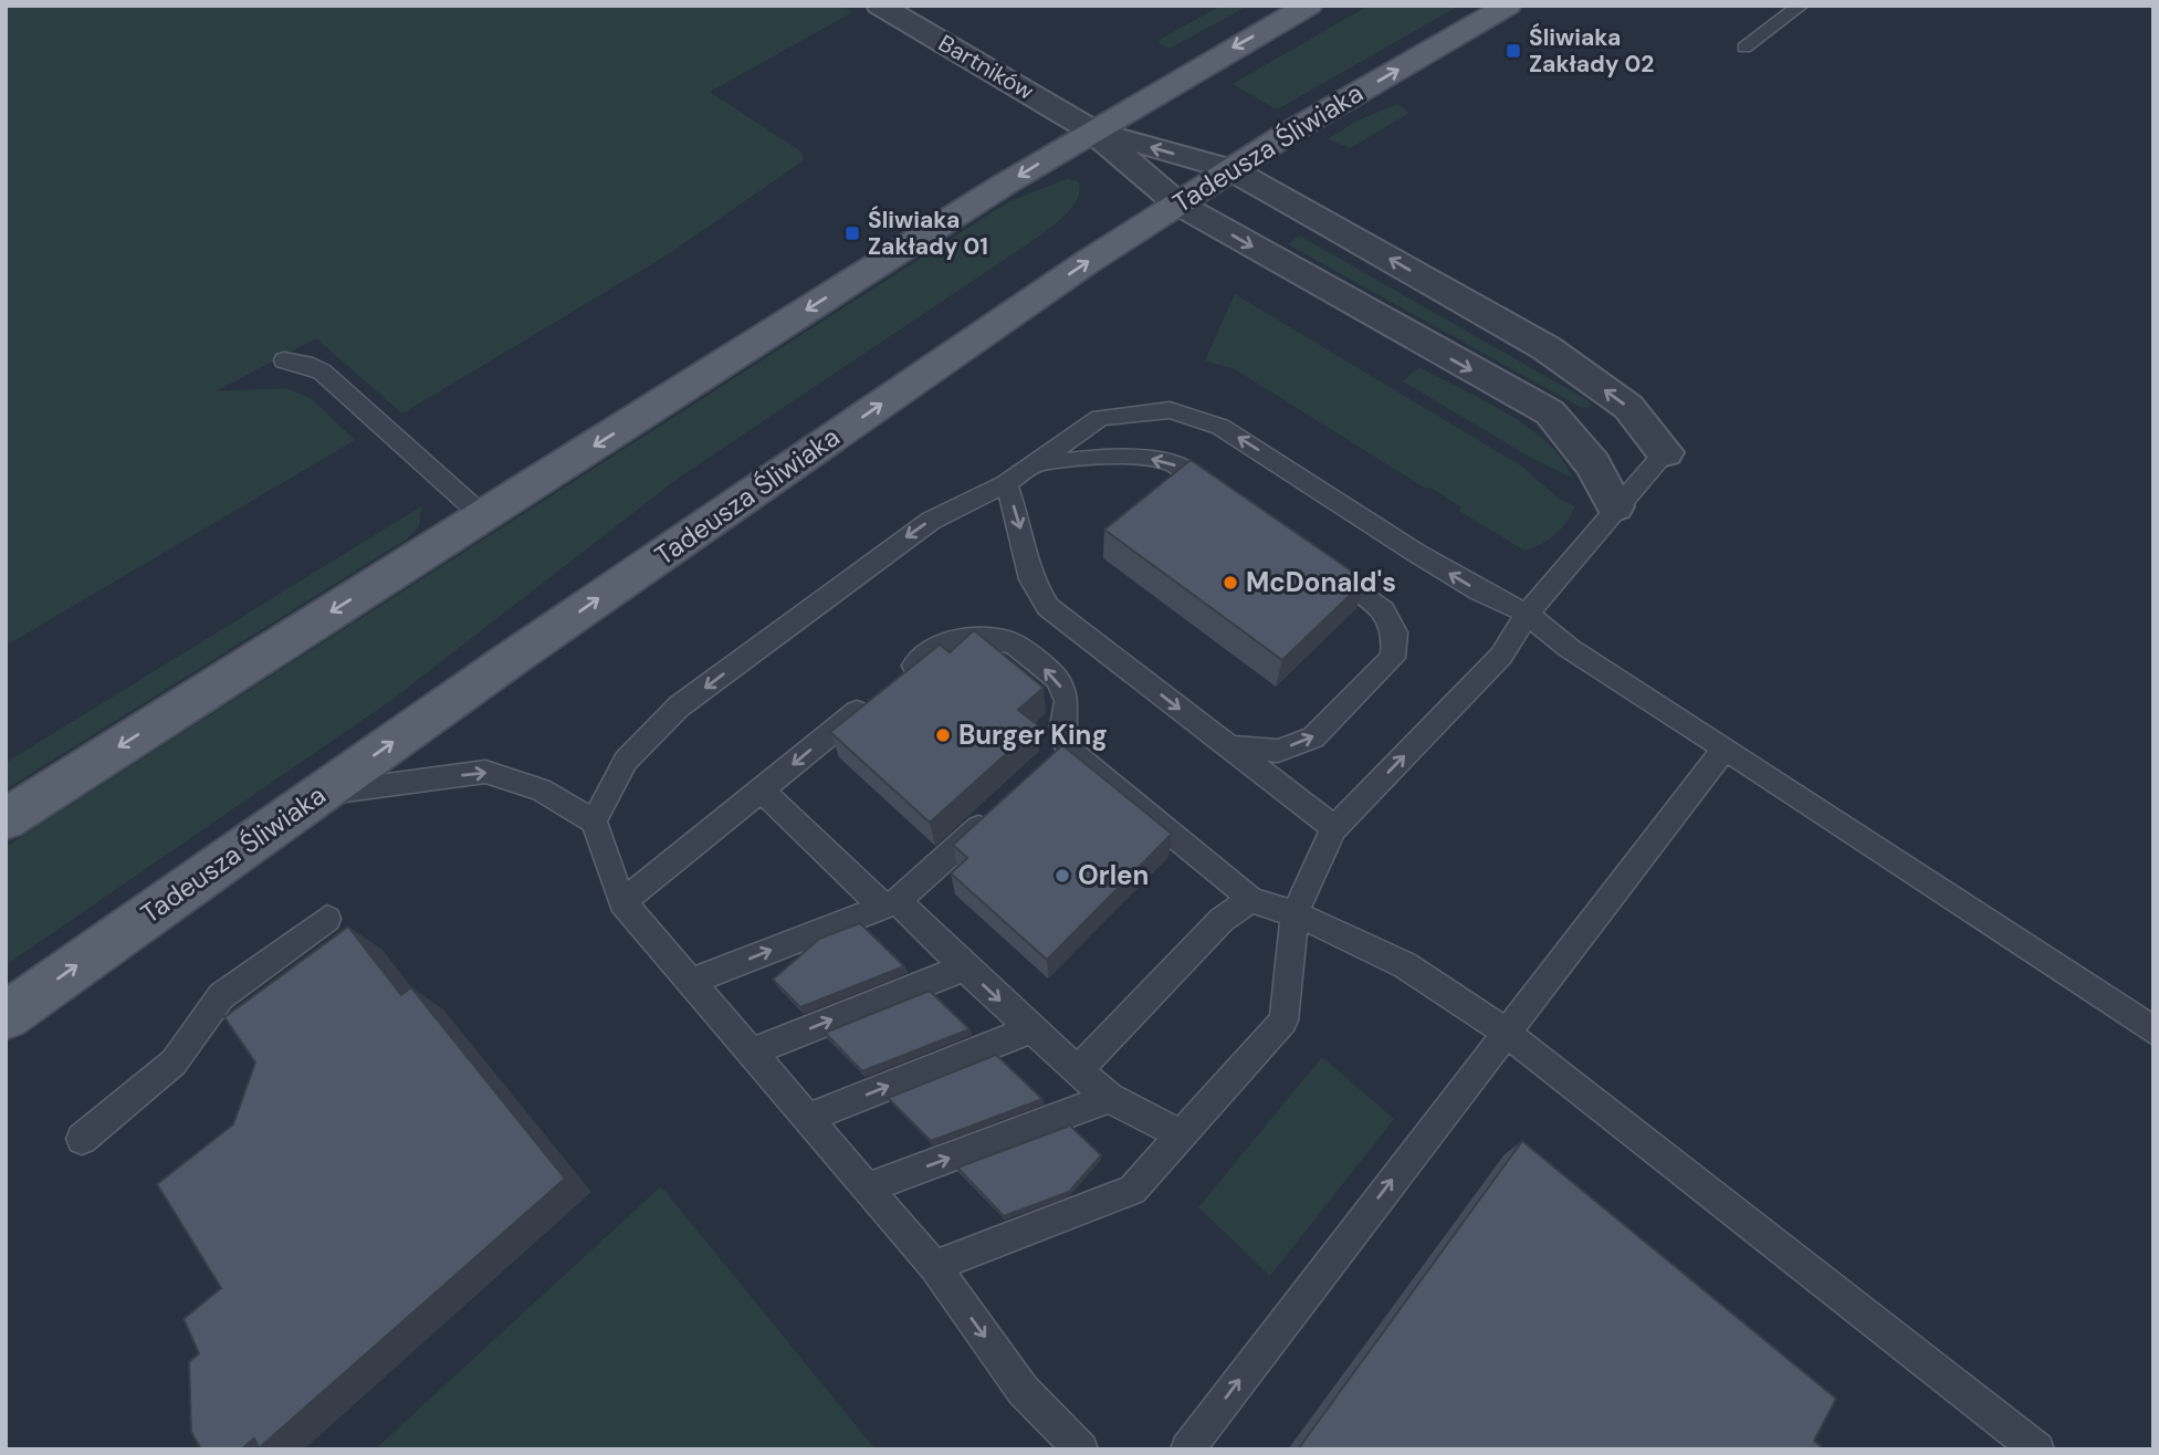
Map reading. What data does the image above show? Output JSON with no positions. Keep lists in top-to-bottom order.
{
  "streets": {
    "main road": ["Tadeusza Śliwiaka"],
    "street": ["Bartników"]
  },
  "places": {
    "transit": ["Śliwiaka Zakłady 02", "Śliwiaka Zakłady 01"],
    "other": ["McDonald's", "Burger King", "Orlen"]
  }
}
